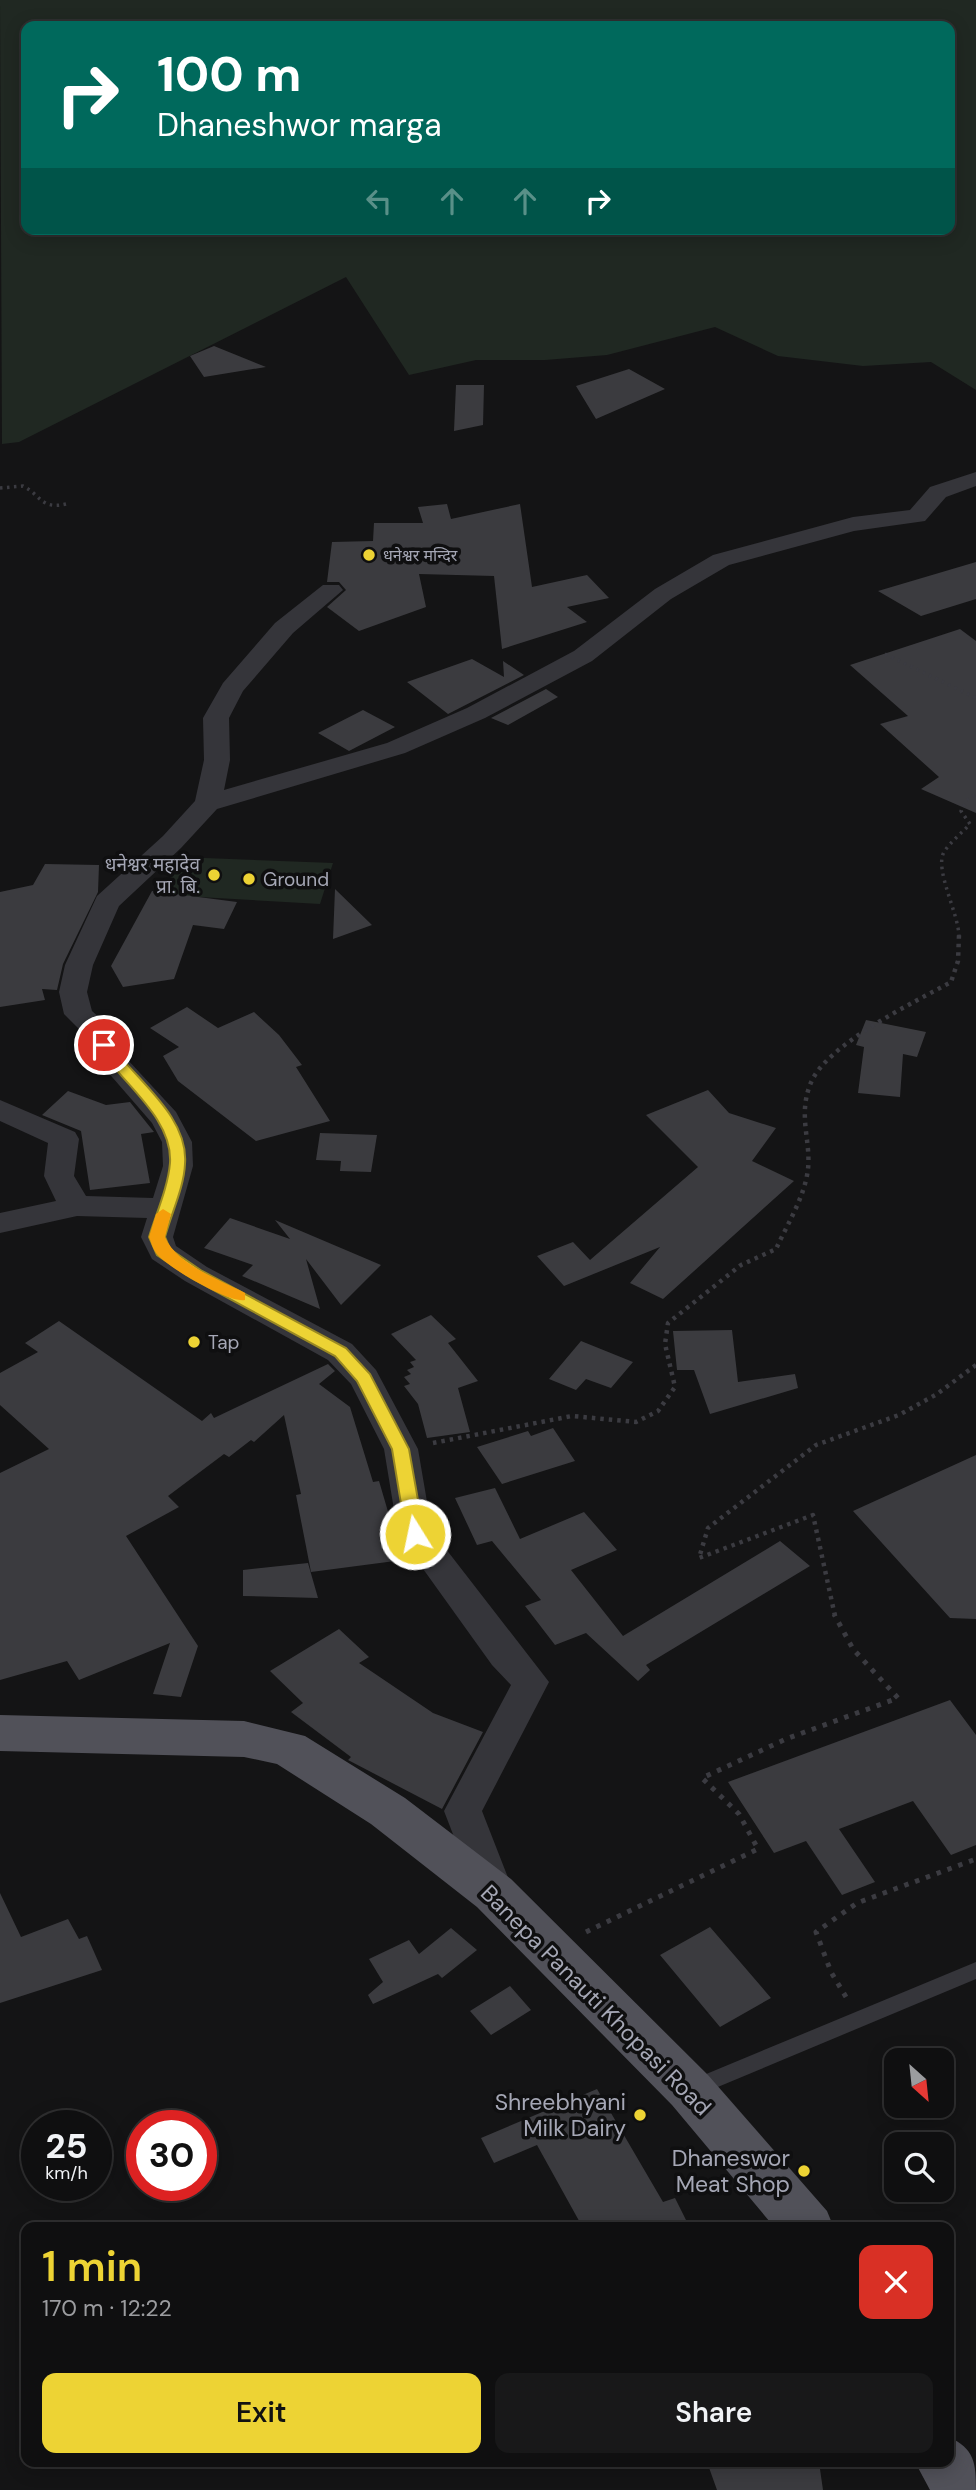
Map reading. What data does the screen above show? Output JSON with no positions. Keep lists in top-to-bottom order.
{
  "streets": {
    "main road": ["Banepa Panauti Khopasi Road"]
  },
  "places": [
    "धनेश्वर मन्दिर",
    "धनेश्वर महादेव प्रा. बि.",
    "Ground",
    "Tap",
    "Shreebhyani Milk Dairy",
    "Dhaneswor Meat Shop"
  ],
  "north": "bottom right",
  "page": {
    "turn": ["100 m", "Dhaneshwor marga"],
    "speed": "25 km/h",
    "limit": "30",
    "heading": ["1 min", "170 m · 12:22"],
    "buttons": ["Exit", "Share"]
  }
}
